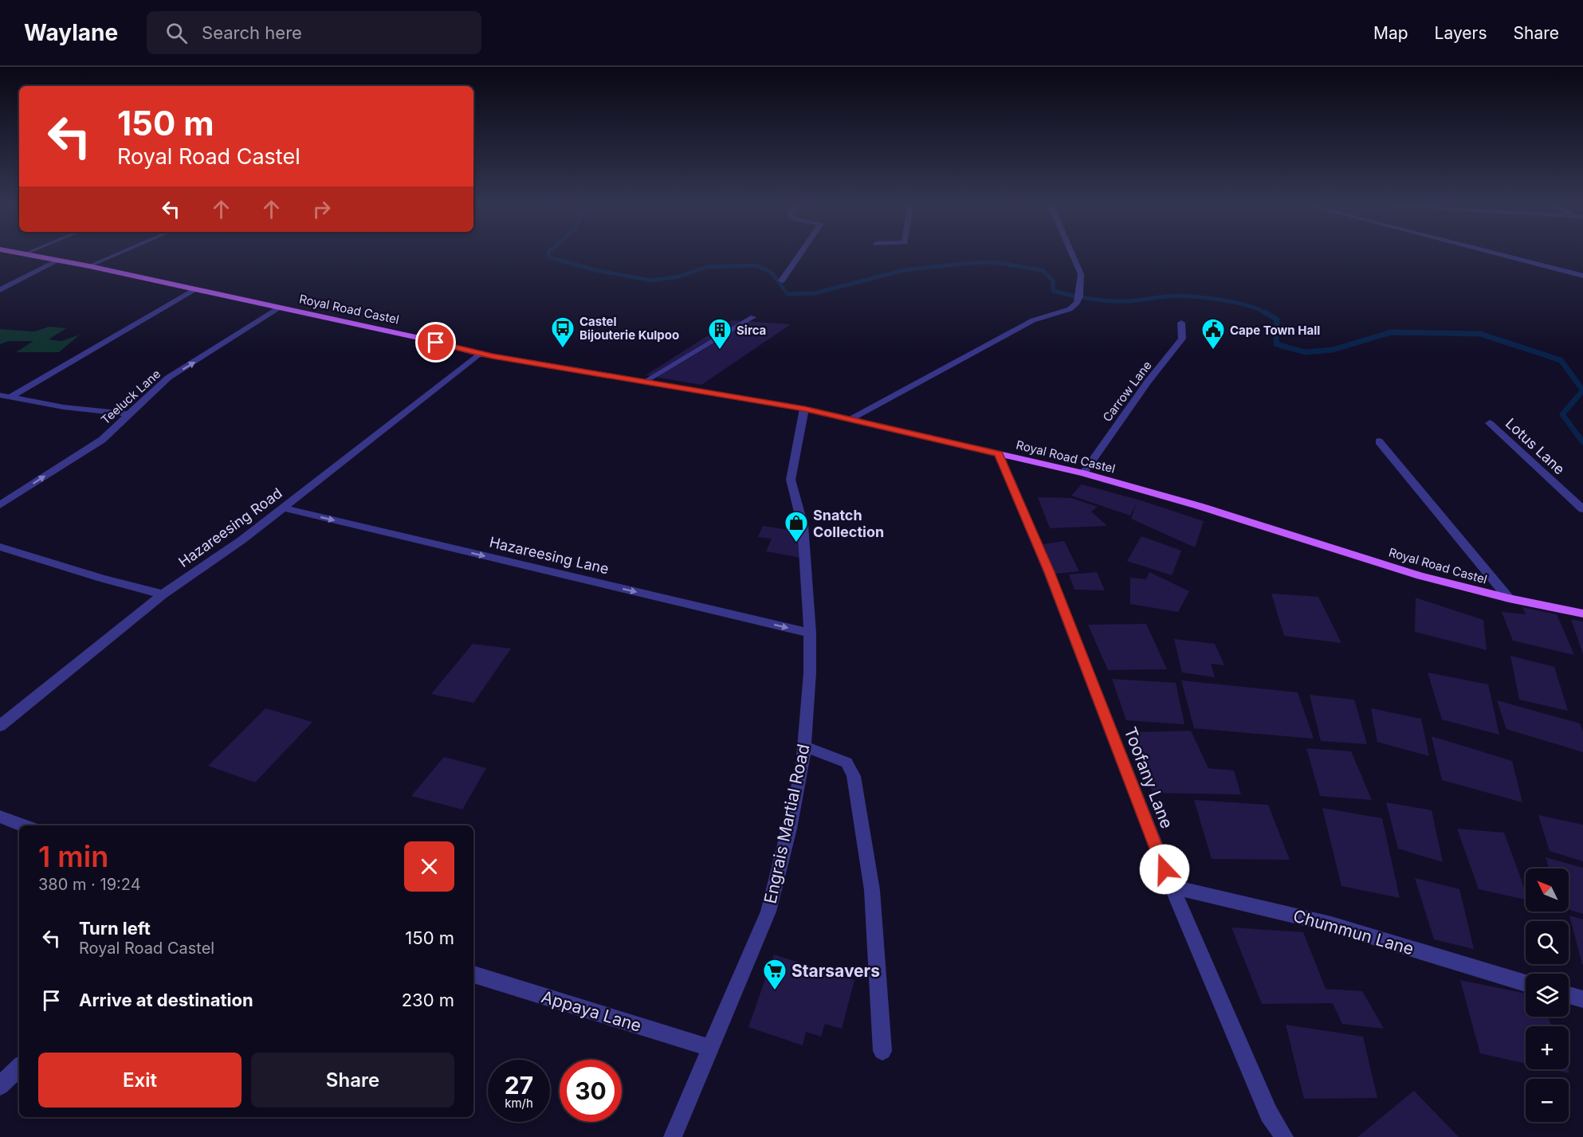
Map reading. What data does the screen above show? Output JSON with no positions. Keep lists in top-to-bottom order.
{
  "streets": {
    "main road": ["Royal Road Castel"],
    "street": [
      "Carrow Lane",
      "Teeluck Lane",
      "Lotus Lane",
      "Hazareesing Road",
      "Hazareesing Lane",
      "Toofany Lane",
      "Engrais Martial Road",
      "Chummun Lane",
      "Appaya Lane"
    ]
  },
  "crossings": [
    ["Royal Road Castel", "Carrow Lane"],
    ["Royal Road Castel", "Teeluck Lane"],
    ["Royal Road Castel", "Hazareesing Road"],
    ["Royal Road Castel", "Toofany Lane"],
    ["Royal Road Castel", "Engrais Martial Road"],
    ["Hazareesing Road", "Hazareesing Lane"],
    ["Hazareesing Lane", "Engrais Martial Road"],
    ["Toofany Lane", "Chummun Lane"],
    ["Engrais Martial Road", "Appaya Lane"]
  ],
  "one_way": ["Hazareesing Lane"],
  "places": {
    "bus stop": ["Castel Bijouterie Kulpoo"],
    "building": ["Sirca"],
    "public building": ["Cape Town Hall"],
    "shop": ["Snatch Collection"],
    "supermarket": ["Starsavers"]
  },
  "north": "top left",
  "page": {
    "header": "Waylane",
    "search": "Search here",
    "nav": ["Map", "Layers", "Share"],
    "turn": ["150 m", "Royal Road Castel"],
    "heading": ["1 min", "380 m · 19:24"],
    "map_buttons": ["+", "−"],
    "list": [
      {
        "name": "Turn left",
        "note": "Royal Road Castel",
        "value": "150 m"
      },
      {
        "name": "Arrive at destination",
        "value": "230 m"
      }
    ],
    "buttons": ["Exit", "Share"],
    "speed": "27 km/h",
    "limit": "30"
  }
}
